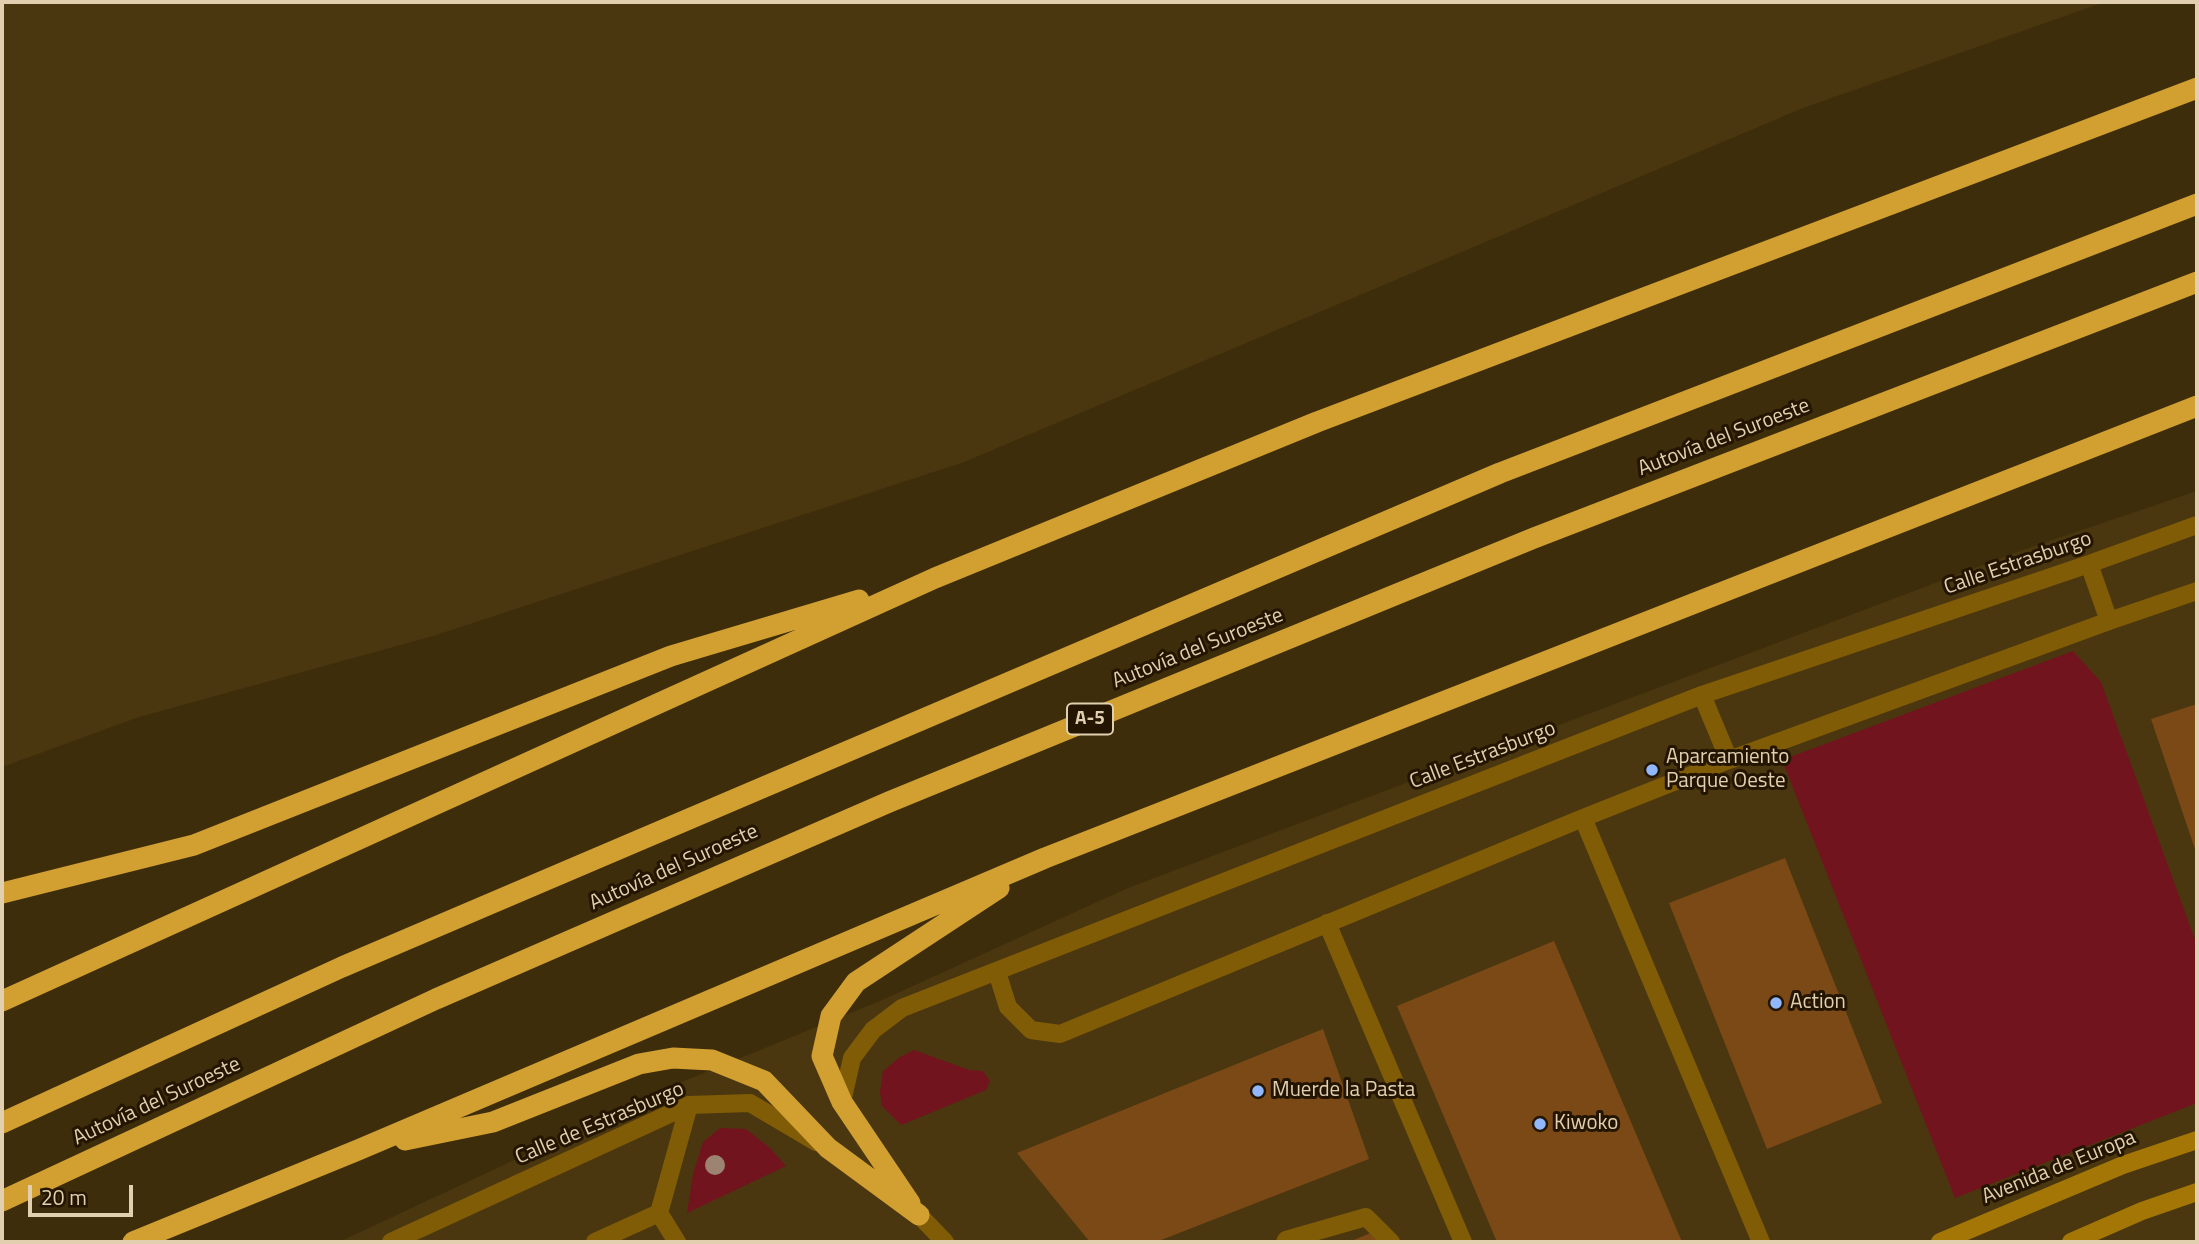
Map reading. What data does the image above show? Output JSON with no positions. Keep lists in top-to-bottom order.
{
  "streets": {
    "highway": ["Autovía del Suroeste", "A-5"],
    "street": ["Calle Estrasburgo", "Calle de Estrasburgo", "Avenida de Europa"]
  },
  "places": [
    "Aparcamiento Parque Oeste",
    "Action",
    "Muerde la Pasta",
    "Kiwoko"
  ],
  "scale_bar": "20 m"
}
